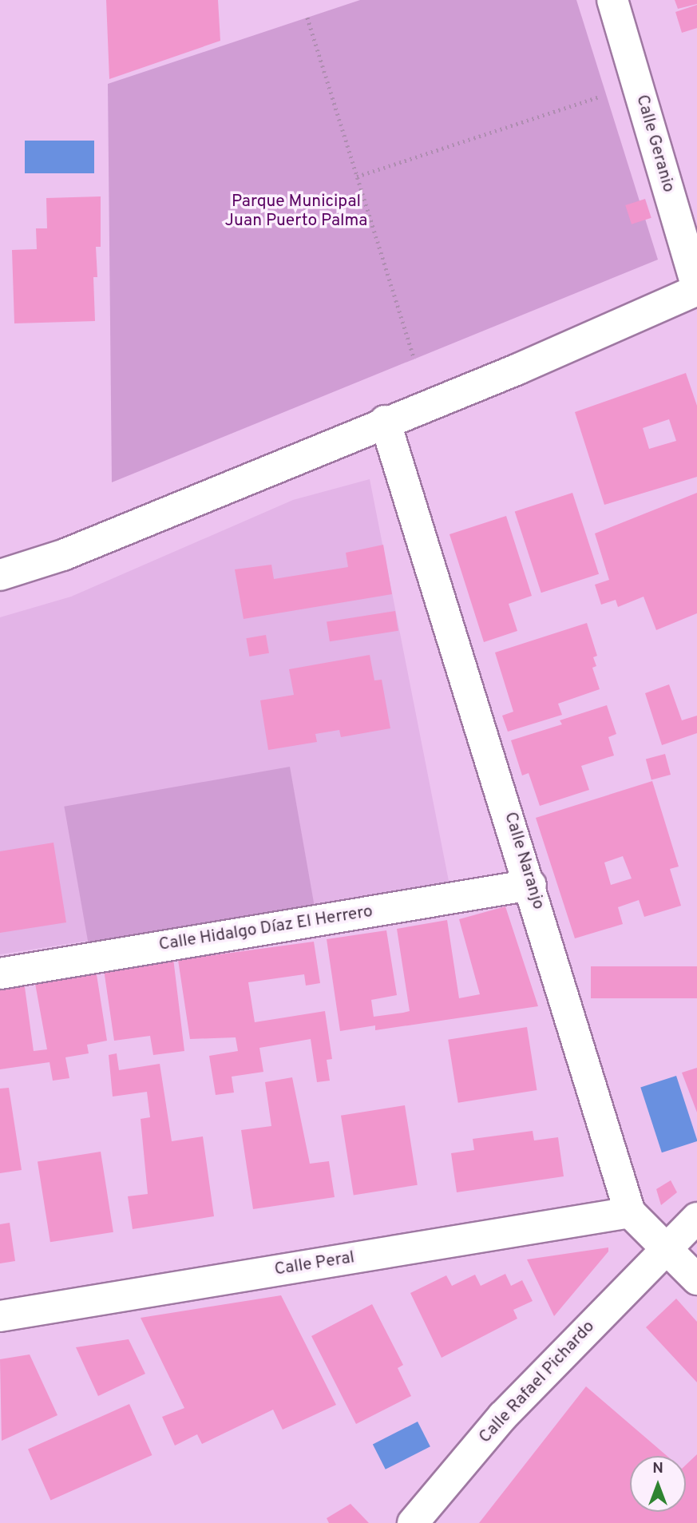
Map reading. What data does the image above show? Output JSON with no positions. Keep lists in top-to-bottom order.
{
  "streets": {
    "street": [
      "Calle Geranio",
      "Calle Naranjo",
      "Calle Hidalgo Díaz El Herrero",
      "Calle Peral",
      "Calle Rafael Pichardo"
    ]
  },
  "crossings": [
    ["Calle Naranjo", "Calle Hidalgo Díaz El Herrero"],
    ["Calle Naranjo", "Calle Peral"]
  ],
  "parks": ["Parque Municipal Juan Puerto Palma"],
  "north": "top"
}
